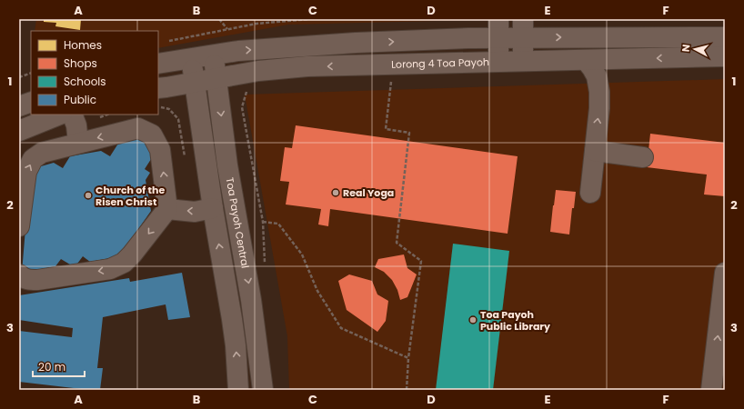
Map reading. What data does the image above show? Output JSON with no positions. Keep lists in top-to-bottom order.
{
  "streets": {
    "street": ["Lorong 4 Toa Payoh", "Toa Payoh Central"]
  },
  "crossings": [
    ["Lorong 4 Toa Payoh", "Toa Payoh Central"]
  ],
  "places": ["Real Yoga", "Church of the Risen Christ", "Toa Payoh Public Library"],
  "legend": [
    "Homes",
    "Shops",
    "Schools",
    "Public"
  ],
  "scale_bar": "20 m",
  "north": "left",
  "grid": {
    "columns": [
      "A",
      "B",
      "C",
      "D",
      "E",
      "F"
    ],
    "rows": ["1", "2", "3"]
  }
}
